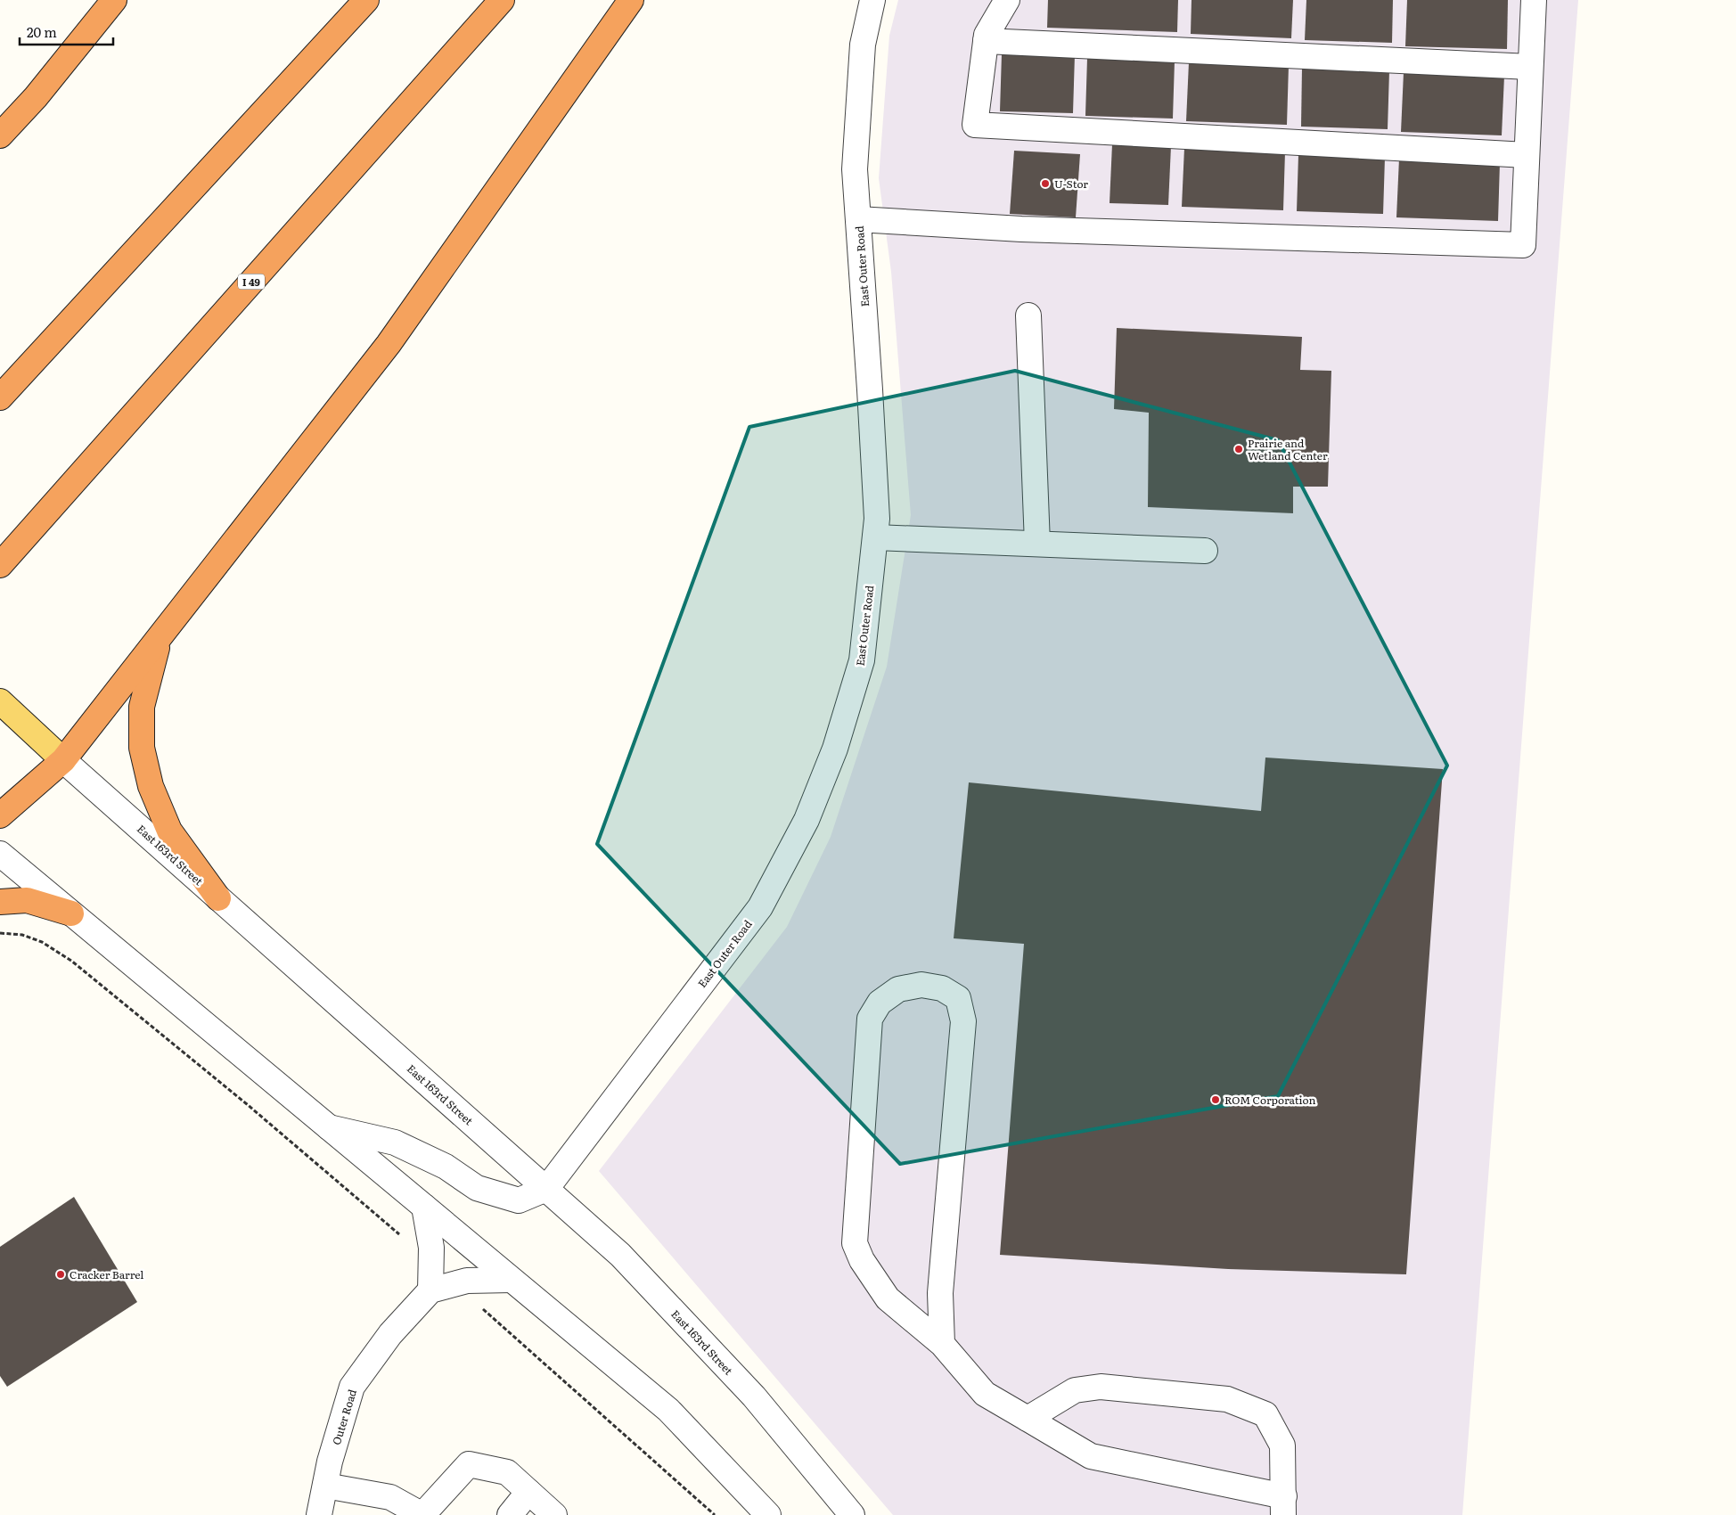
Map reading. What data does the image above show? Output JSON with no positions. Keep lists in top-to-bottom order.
{
  "streets": {
    "highway": ["I 49"],
    "main road": ["East 163rd Street"],
    "street": ["East Outer Road", "Outer Road"]
  },
  "crossings": [
    ["East Outer Road", "East 163rd Street"]
  ],
  "places": [
    "U-Stor",
    "Prairie and Wetland Center",
    "ROM Corporation",
    "Cracker Barrel"
  ],
  "scale_bar": "20 m"
}
